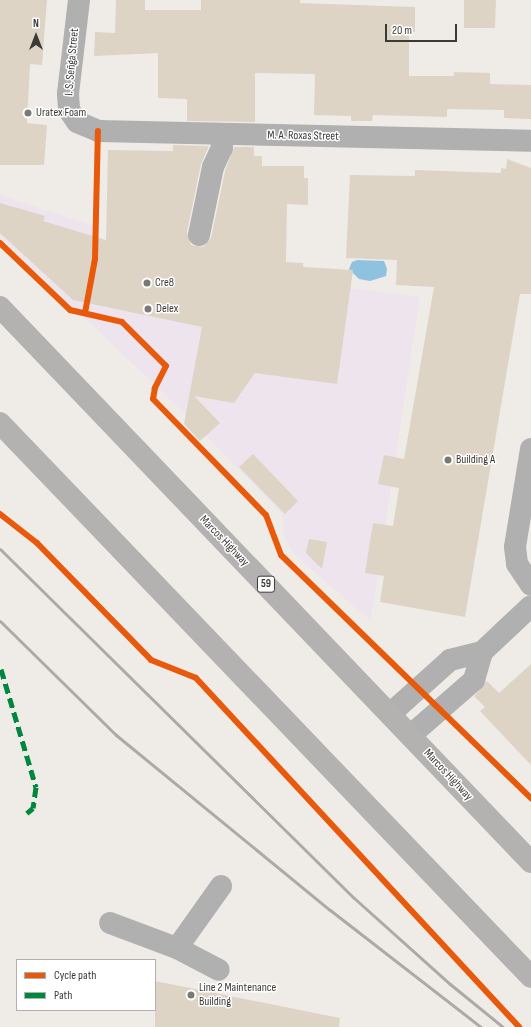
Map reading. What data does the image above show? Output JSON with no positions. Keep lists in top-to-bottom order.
{
  "streets": {
    "main road": ["Marcos Highway", "59"],
    "street": ["I. S. Señga Street", "M. A. Roxas Street"]
  },
  "crossings": [
    ["I. S. Señga Street", "M. A. Roxas Street"]
  ],
  "places": [
    "Uratex Foam",
    "Cre8",
    "Delex",
    "Building A",
    "Line 2 Maintenance Building"
  ],
  "legend": ["Cycle path", "Path"],
  "scale_bar": "20 m",
  "north": "top"
}
